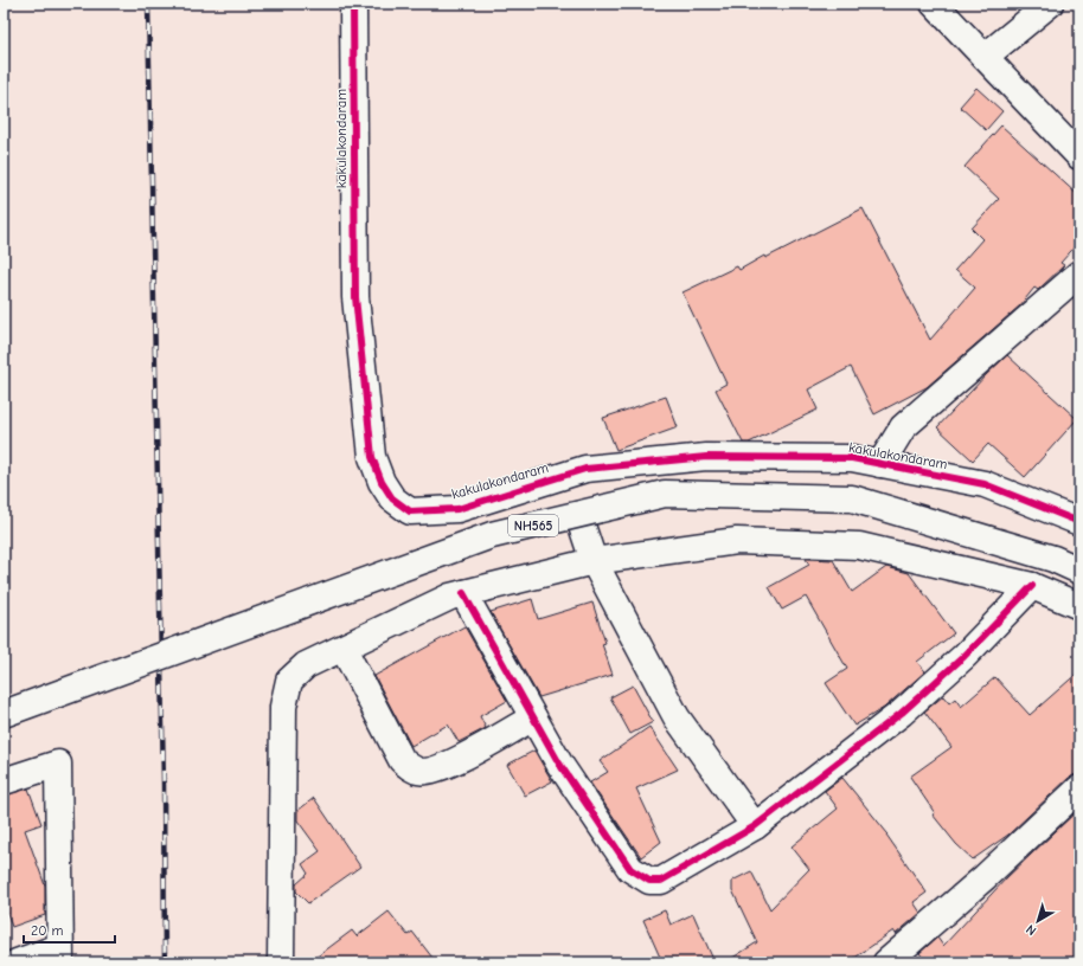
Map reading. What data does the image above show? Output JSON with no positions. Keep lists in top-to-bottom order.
{
  "streets": {
    "main road": ["kakulakondaram", "NH565"]
  },
  "scale_bar": "20 m",
  "north": "bottom left"
}
